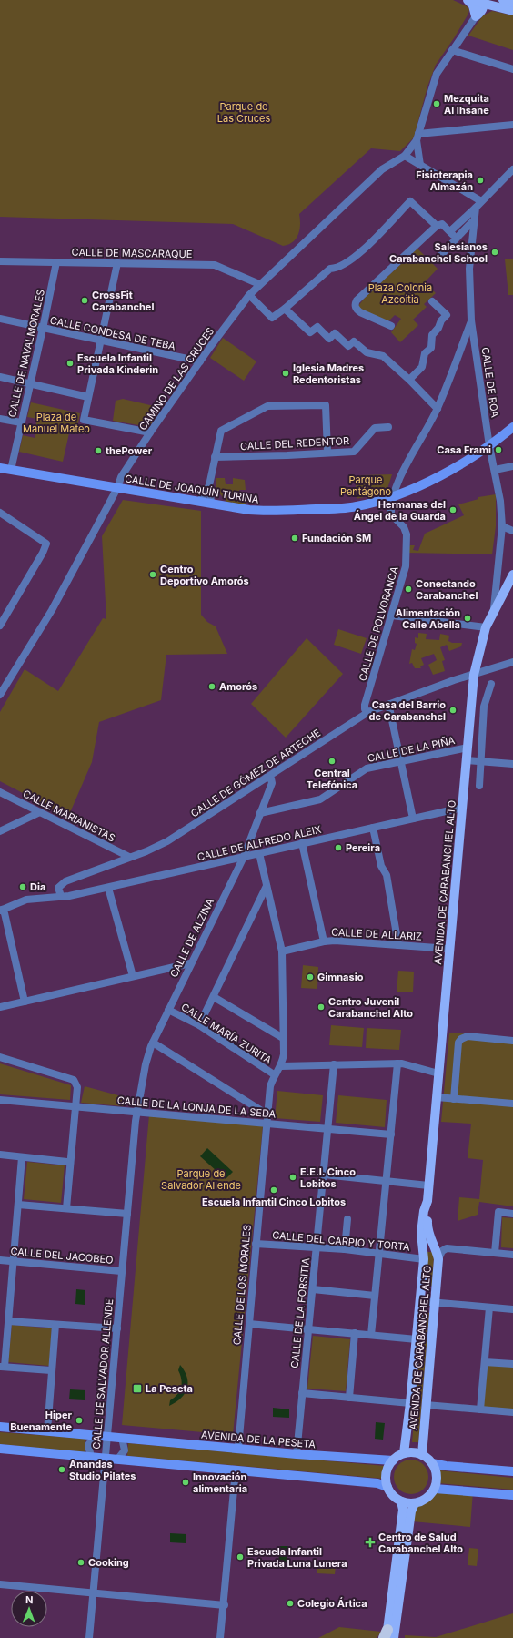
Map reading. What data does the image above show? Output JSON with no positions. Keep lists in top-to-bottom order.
{
  "streets": {
    "main road": ["AVENIDA DE CARABANCHEL ALTO"],
    "street": [
      "CALLE DE MASCARAQUE",
      "CALLE CONDESA DE TEBA",
      "CALLE DE NAVALMORALES",
      "CAMINO DE LAS CRUCES",
      "CALLE DE ROA",
      "CALLE DEL REDENTOR",
      "CALLE DE JOAQUÍN TURINA",
      "CALLE DE POLVORANCA",
      "CALLE DE LA PIÑA",
      "CALLE DE GÓMEZ DE ARTECHE",
      "CALLE MARIANISTAS",
      "CALLE DE ALFREDO ALEIX",
      "CALLE DE ALLARIZ",
      "CALLE DE ALZINA",
      "CALLE MARÍA ZURITA",
      "CALLE DE LA LONJA DE LA SEDA",
      "CALLE DEL CARPIO Y TORTA",
      "CALLE DEL JACOBEO",
      "CALLE DE LOS MORALES",
      "CALLE DE LA FORSITIA",
      "CALLE DE SALVADOR ALLENDE",
      "AVENIDA DE LA PESETA"
    ]
  },
  "crossings": [
    ["CALLE DE MASCARAQUE", "CALLE DE NAVALMORALES"],
    ["CALLE DE MASCARAQUE", "CAMINO DE LAS CRUCES"],
    ["CALLE CONDESA DE TEBA", "CALLE DE NAVALMORALES"],
    ["CALLE CONDESA DE TEBA", "CAMINO DE LAS CRUCES"],
    ["CALLE DE NAVALMORALES", "CALLE DE JOAQUÍN TURINA"],
    ["CAMINO DE LAS CRUCES", "CALLE DE JOAQUÍN TURINA"],
    ["CALLE DE ROA", "CALLE DE JOAQUÍN TURINA"],
    ["CALLE DE ROA", "CALLE DE POLVORANCA"],
    ["CALLE DE ROA", "AVENIDA DE CARABANCHEL ALTO"],
    ["CALLE DE JOAQUÍN TURINA", "CALLE DE POLVORANCA"],
    ["CALLE DE POLVORANCA", "CALLE DE GÓMEZ DE ARTECHE"],
    ["CALLE DE LA PIÑA", "AVENIDA DE CARABANCHEL ALTO"],
    ["CALLE DE LA PIÑA", "CALLE DE ALZINA"],
    ["CALLE DE GÓMEZ DE ARTECHE", "CALLE MARIANISTAS"],
    ["CALLE DE GÓMEZ DE ARTECHE", "CALLE DE ALFREDO ALEIX"],
    ["CALLE DE GÓMEZ DE ARTECHE", "AVENIDA DE CARABANCHEL ALTO"],
    ["CALLE DE GÓMEZ DE ARTECHE", "CALLE DE ALZINA"],
    ["CALLE DE ALFREDO ALEIX", "AVENIDA DE CARABANCHEL ALTO"],
    ["CALLE DE ALFREDO ALEIX", "CALLE DE ALZINA"],
    ["AVENIDA DE CARABANCHEL ALTO", "CALLE DE ALLARIZ"],
    ["AVENIDA DE CARABANCHEL ALTO", "CALLE DEL CARPIO Y TORTA"],
    ["AVENIDA DE CARABANCHEL ALTO", "AVENIDA DE LA PESETA"],
    ["CALLE DE ALZINA", "CALLE MARÍA ZURITA"],
    ["CALLE DE ALZINA", "CALLE DE LA LONJA DE LA SEDA"],
    ["CALLE DE ALZINA", "CALLE DE SALVADOR ALLENDE"],
    ["CALLE MARÍA ZURITA", "CALLE DE LOS MORALES"],
    ["CALLE DE LA LONJA DE LA SEDA", "CALLE DE LOS MORALES"],
    ["CALLE DE LA LONJA DE LA SEDA", "CALLE DE LA FORSITIA"],
    ["CALLE DE LA LONJA DE LA SEDA", "CALLE DE SALVADOR ALLENDE"],
    ["CALLE DEL CARPIO Y TORTA", "CALLE DE LOS MORALES"],
    ["CALLE DEL CARPIO Y TORTA", "CALLE DE LA FORSITIA"],
    ["CALLE DEL JACOBEO", "CALLE DE SALVADOR ALLENDE"],
    ["CALLE DE LOS MORALES", "AVENIDA DE LA PESETA"],
    ["CALLE DE LA FORSITIA", "AVENIDA DE LA PESETA"],
    ["CALLE DE SALVADOR ALLENDE", "AVENIDA DE LA PESETA"]
  ],
  "parks": [
    "Parque de Las Cruces",
    "Plaza Colonia Azcoitia",
    "Plaza de Manuel Mateo",
    "Parque Pentágono",
    "Parque de Salvador Allende"
  ],
  "places": {
    "other": [
      "Mezquita Al Ihsane",
      "Fisioterapia Almazán",
      "Salesianos Carabanchel School",
      "CrossFit Carabanchel",
      "Escuela Infantil Privada Kinderin",
      "Iglesia Madres Redentoristas",
      "Casa Frami",
      "thePower",
      "Hermanas del Ángel de la Guarda",
      "Fundación SM",
      "Centro Deportivo Amorós",
      "Conectando Carabanchel",
      "Alimentación Calle Abella",
      "Amorós",
      "Casa del Barrio de Carabanchel",
      "Central Telefónica",
      "Pereira",
      "Dia",
      "Gimnasio",
      "Centro Juvenil Carabanchel Alto",
      "E.E.I. Cinco Lobitos",
      "Escuela Infantil Cinco Lobitos",
      "Hiper Buenamente",
      "Anandas Studio Pilates",
      "Innovación alimentaria",
      "Escuela Infantil Privada Luna Lunera",
      "Cooking",
      "Colegio Ártica"
    ],
    "transit": ["La Peseta"],
    "health": ["Centro de Salud Carabanchel Alto"]
  },
  "north": "top"
}
